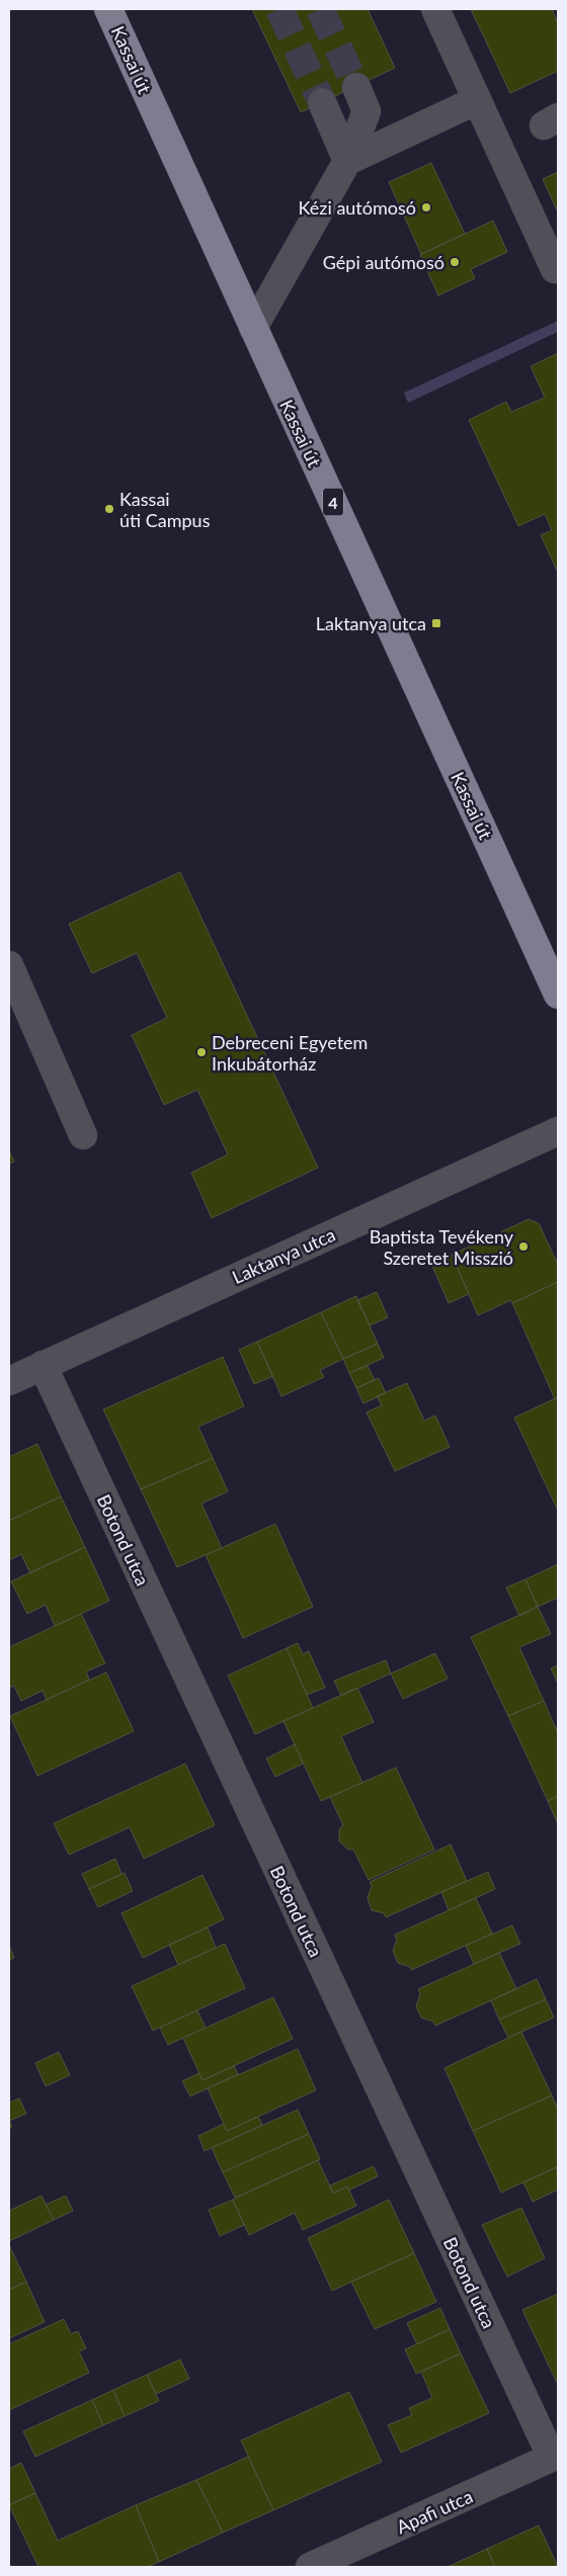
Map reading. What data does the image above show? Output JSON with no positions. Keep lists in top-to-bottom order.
{
  "streets": {
    "main road": ["Kassai út", "4"],
    "street": ["Laktanya utca", "Botond utca", "Apafi utca"]
  },
  "crossings": [
    ["Laktanya utca", "Botond utca"],
    ["Botond utca", "Apafi utca"]
  ],
  "places": {
    "other": [
      "Kézi autómosó",
      "Gépi autómosó",
      "Kassai úti Campus",
      "Debreceni Egyetem Inkubátorház",
      "Baptista Tevékeny Szeretet Misszió"
    ],
    "transit": ["Laktanya utca"]
  }
}
